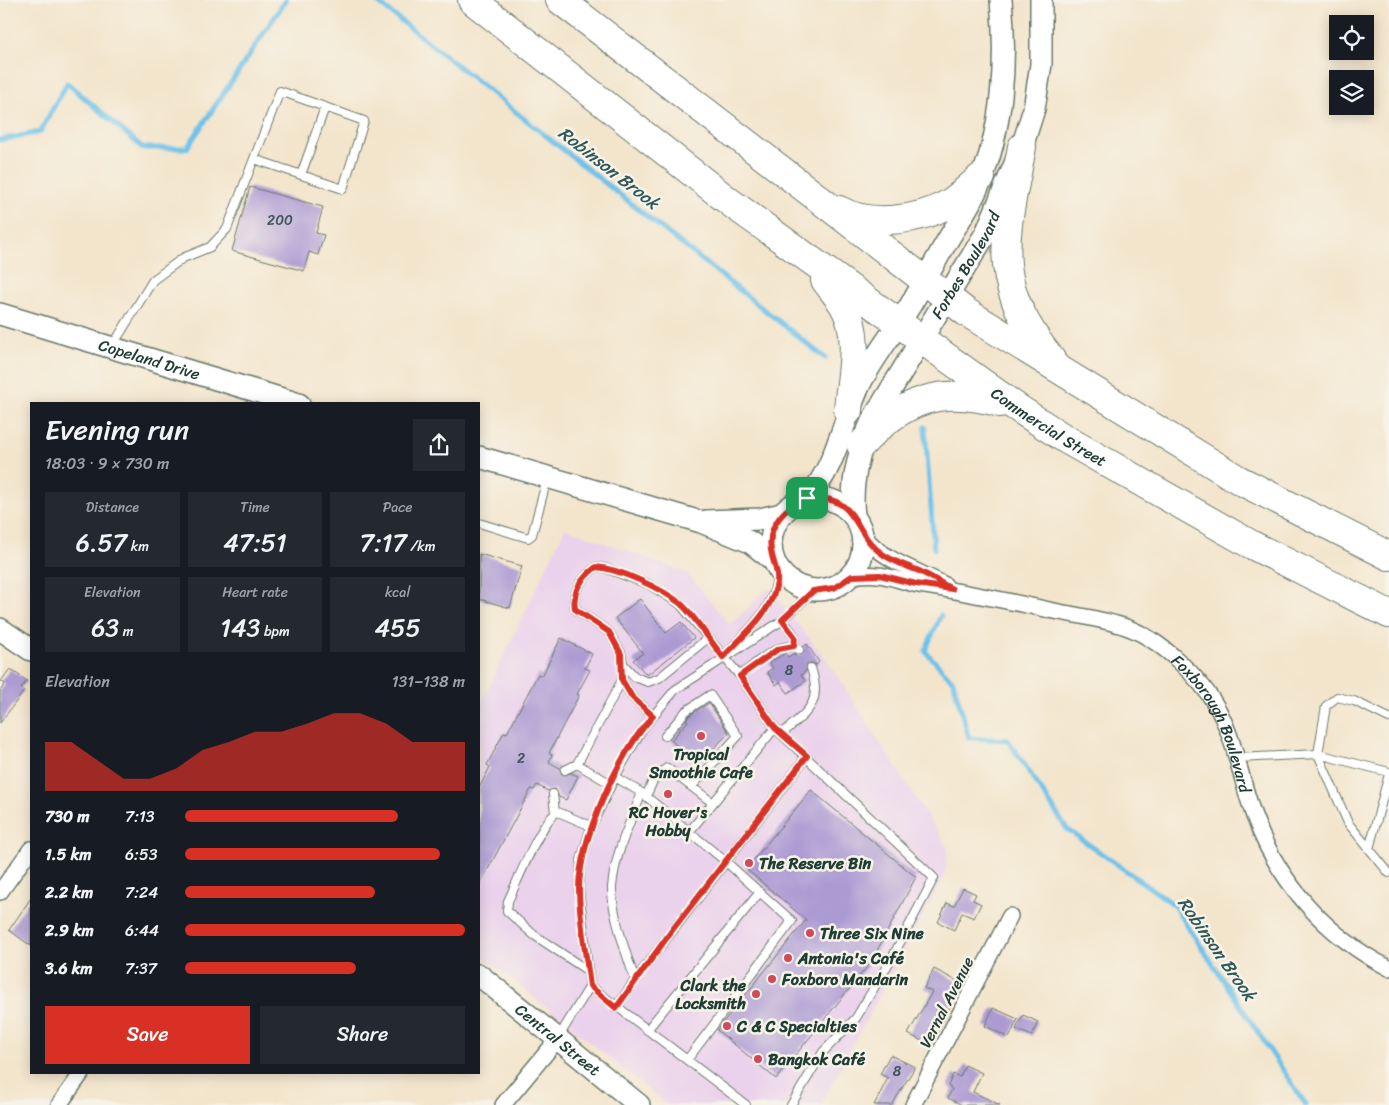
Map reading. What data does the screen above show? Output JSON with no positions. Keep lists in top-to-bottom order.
{
  "streets": {
    "highway": ["Commercial Street"],
    "street": [
      "Forbes Boulevard",
      "Copeland Drive",
      "Foxborough Boulevard",
      "Vernal Avenue",
      "Central Street"
    ]
  },
  "crossings": [
    ["Forbes Boulevard", "Commercial Street"],
    ["Forbes Boulevard", "Foxborough Boulevard"]
  ],
  "water": ["Robinson Brook"],
  "places": [
    "Tropical Smoothie Cafe",
    "RC Hover's Hobby",
    "The Reserve Bin",
    "Three Six Nine",
    "Antonia's Café",
    "Foxboro Mandarin",
    "Clark the Locksmith",
    "C & C Specialties",
    "Bangkok Café"
  ],
  "house_numbers": [
    "200",
    "8",
    "2",
    "8"
  ],
  "page": {
    "heading": ["Evening run", "18:03 · 9 × 730 m"],
    "stats": [
      ["Distance", "6.57 km"],
      ["Time", "47:51"],
      ["Pace", "7:17 /km"],
      ["Elevation", "63 m"],
      ["Heart rate", "143 bpm"],
      ["kcal", "455"]
    ],
    "chart": ["Elevation", "131–138 m"],
    "list": [
      {
        "name": "730 m",
        "note": "7:13"
      },
      {
        "name": "1.5 km",
        "note": "6:53"
      },
      {
        "name": "2.2 km",
        "note": "7:24"
      },
      {
        "name": "2.9 km",
        "note": "6:44"
      },
      {
        "name": "3.6 km",
        "note": "7:37"
      }
    ],
    "buttons": ["Save", "Share"]
  }
}
